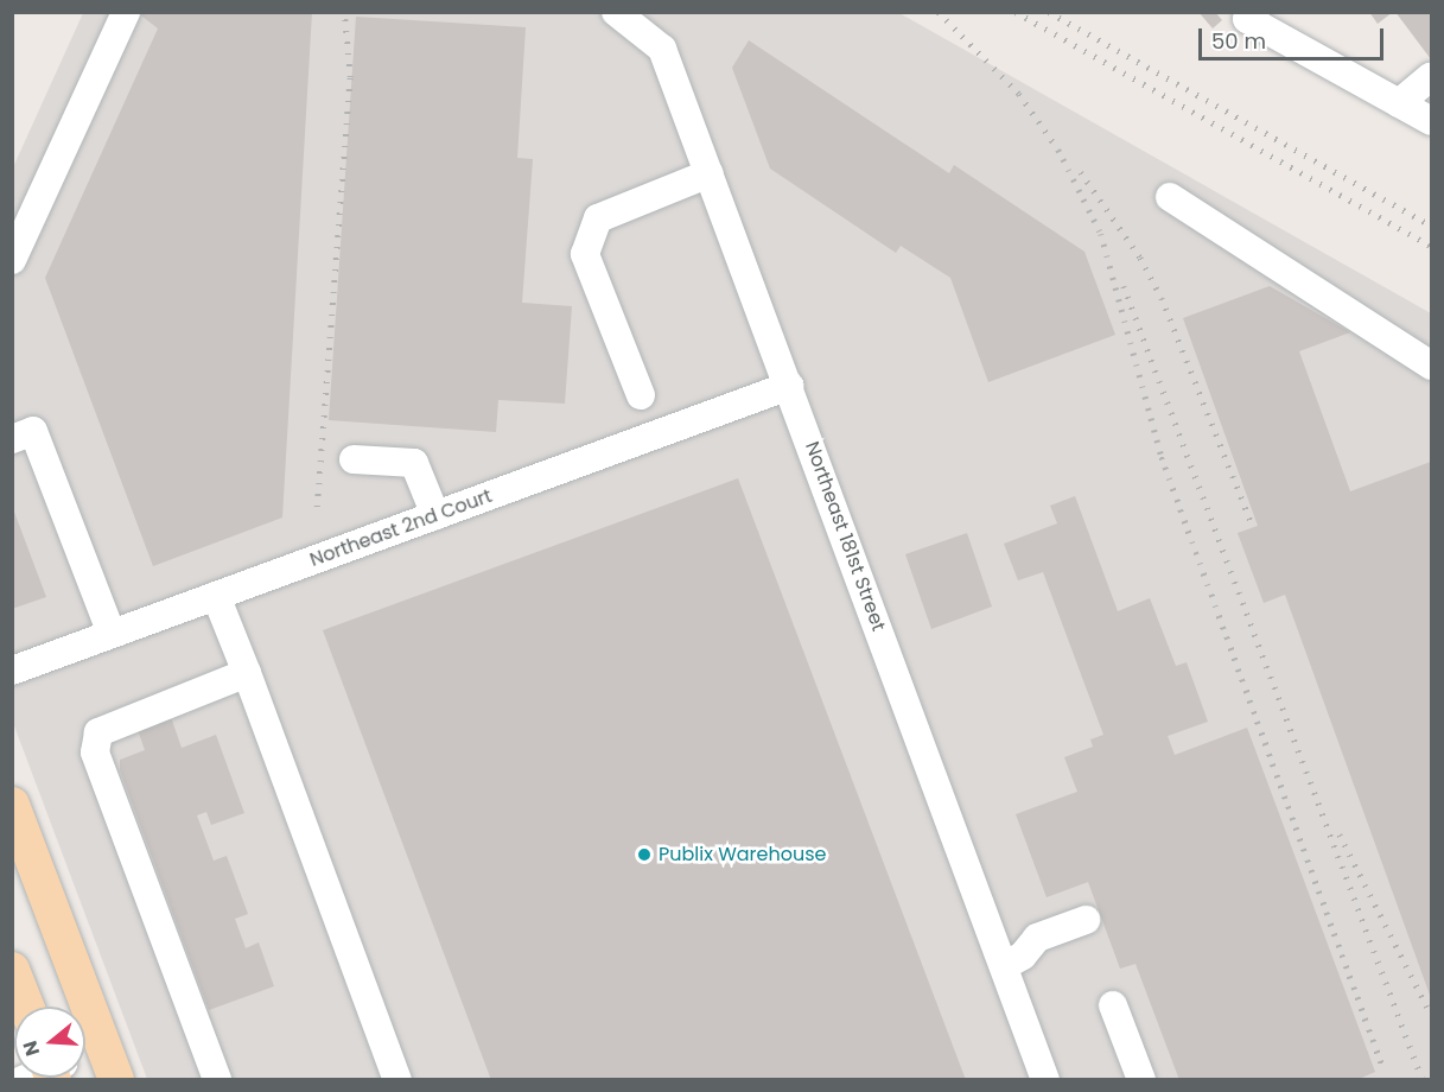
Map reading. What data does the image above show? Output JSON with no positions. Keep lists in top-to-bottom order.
{
  "streets": {
    "street": ["Northeast 2nd Court", "Northeast 181st Street"]
  },
  "crossings": [
    ["Northeast 2nd Court", "Northeast 181st Street"]
  ],
  "places": ["Publix Warehouse"],
  "scale_bar": "50 m",
  "north": "left"
}
